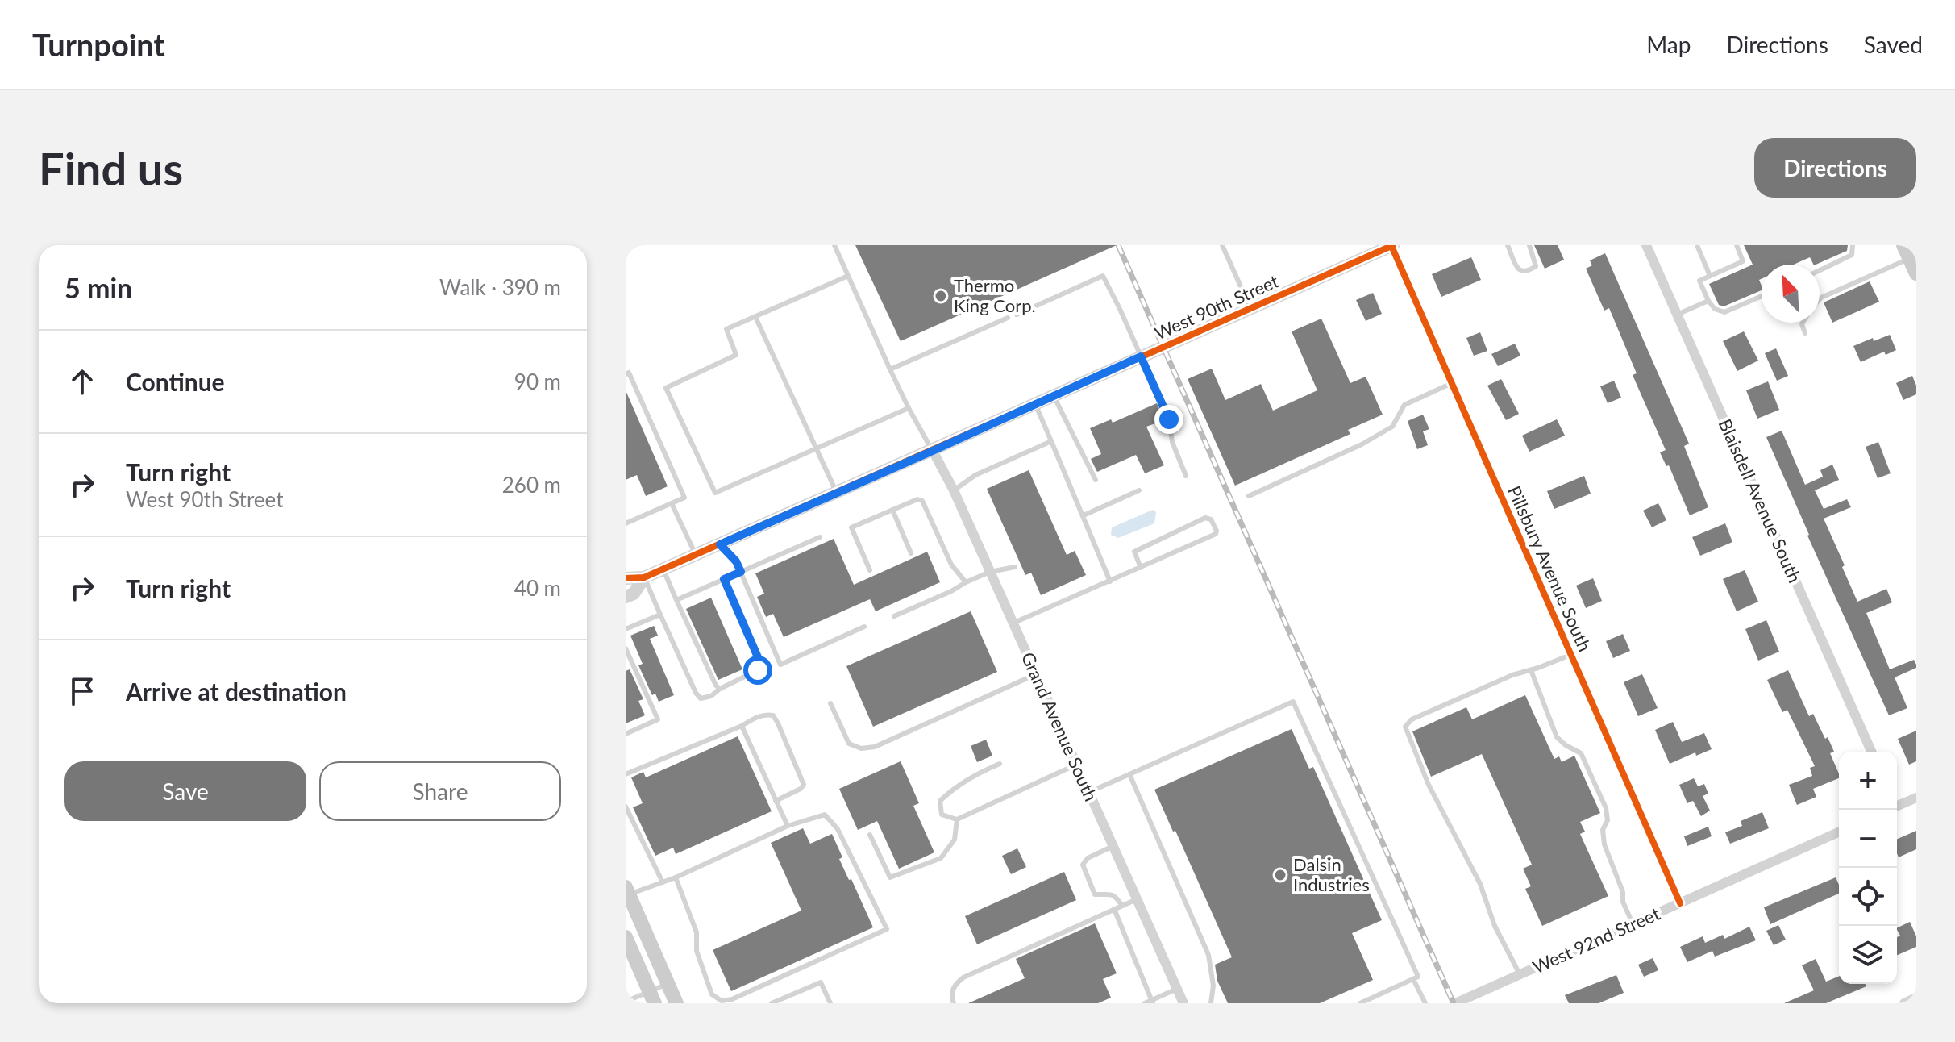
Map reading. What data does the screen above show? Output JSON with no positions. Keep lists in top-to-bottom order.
{
  "streets": {
    "street": [
      "West 90th Street",
      "Blaisdell Avenue South",
      "Pillsbury Avenue South",
      "Grand Avenue South",
      "West 92nd Street"
    ]
  },
  "crossings": [
    ["West 90th Street", "Pillsbury Avenue South"],
    ["West 90th Street", "Grand Avenue South"],
    ["Pillsbury Avenue South", "West 92nd Street"]
  ],
  "places": ["Thermo King Corp.", "Dalsin Industries"],
  "north": "top left",
  "page": {
    "header": "Turnpoint",
    "nav": ["Map", "Directions", "Saved"],
    "buttons": [
      "Directions",
      ["Save", "Share"]
    ],
    "title": "Find us",
    "heading": ["5 min", "Walk · 390 m"],
    "list": [
      ["Continue", "90 m"],
      ["Turn right", "West 90th Street", "260 m"],
      ["Turn right", "40 m"],
      "Arrive at destination"
    ],
    "map_buttons": ["+", "−"]
  }
}
